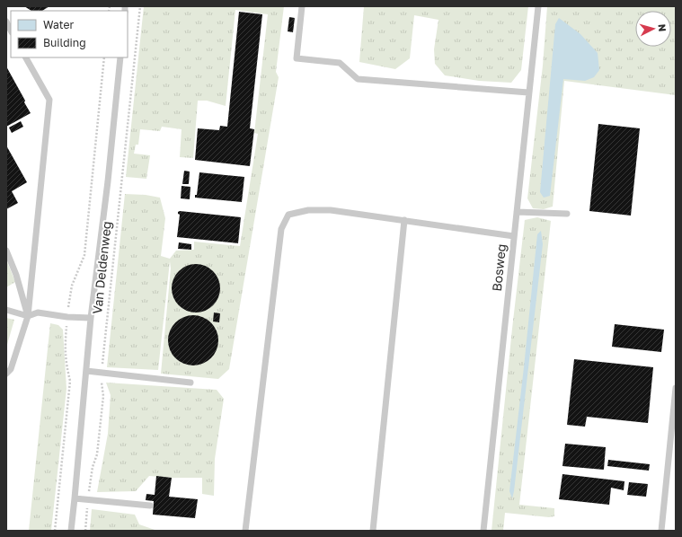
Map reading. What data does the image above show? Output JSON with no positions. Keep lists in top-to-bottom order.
{
  "streets": {
    "lane": ["Van Deldenweg", "Bosweg"]
  },
  "legend": ["Water", "Building"],
  "north": "right"
}
